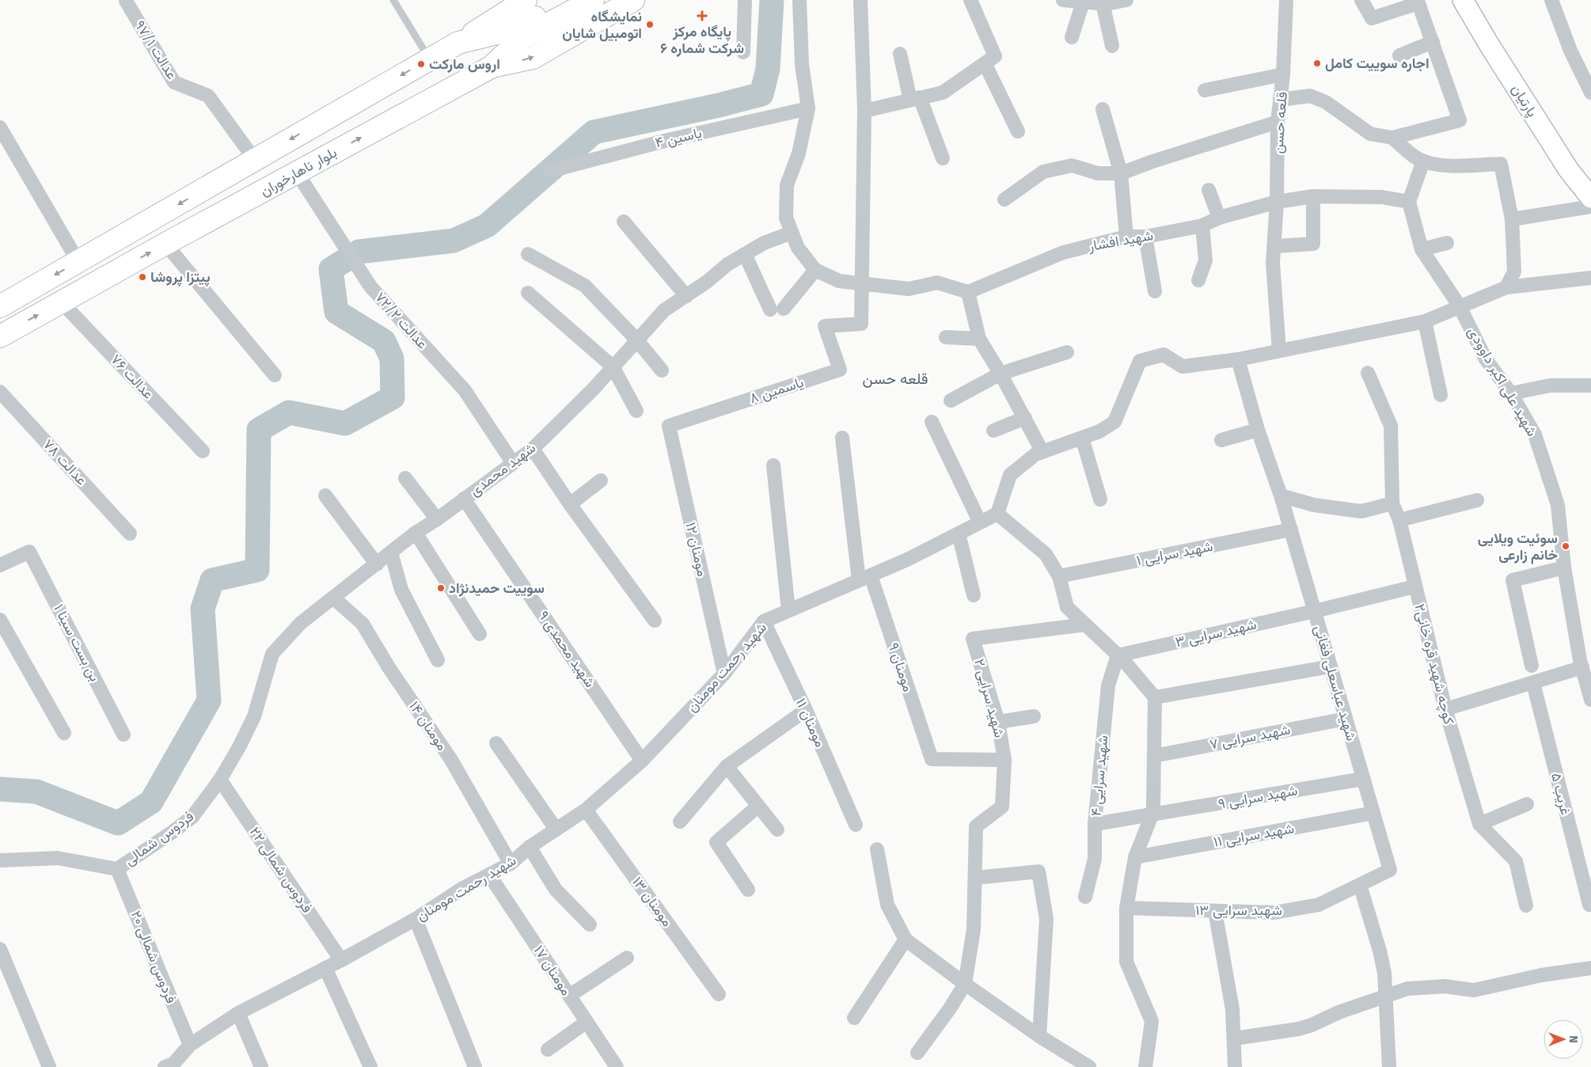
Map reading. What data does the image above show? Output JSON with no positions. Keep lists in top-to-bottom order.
{
  "streets": {
    "main road": ["پارتیان", "بلوار ناهارخوران"],
    "street": [
      "۹۷/۱ عدالت",
      "قلعه حسن",
      "یاسین ۴",
      "شهید افشار",
      "عدالت ۷۲/۲",
      "عدالت ۷۶",
      "شهید علی اکبر داوودی",
      "یاسمین ۸",
      "۷۸ عدالت",
      "شهید محمدی",
      "مومنان ۱۲",
      "شهید سرایی ۱",
      "شهید سرایی ۳",
      "۱ بن بست سینا",
      "۹ شهید محمدی",
      "کوچه شهید قره خانی۲",
      "شهید رحمت مومنان",
      "مومنان ۹",
      "شهید عباسعلی فغانی",
      "شهید سرایی ۲",
      "مومنان ۱۱",
      "مومنان ۱۴",
      "شهید سرایی ۷",
      "شهید سرایی ۴",
      "غریب ۵",
      "شهید سرایی ۹",
      "شهید سرایی ۱۱",
      "فردوس شمالی",
      "فردوس شمالی ۲۲",
      "مومنان ۱۳",
      "شهید سرایی ۱۳",
      "فردوس شمالی ۲۰",
      "مومنان ۱۷"
    ]
  },
  "crossings": [
    ["قلعه حسن", "شهید افشار"],
    ["بلوار ناهارخوران", "عدالت ۷۲/۲"],
    ["بلوار ناهارخوران", "عدالت ۷۶"],
    ["شهید افشار", "شهید علی اکبر داوودی"],
    ["عدالت ۷۲/۲", "شهید محمدی"],
    ["یاسمین ۸", "مومنان ۱۲"],
    ["شهید محمدی", "۹ شهید محمدی"],
    ["شهید محمدی", "مومنان ۱۴"],
    ["شهید محمدی", "فردوس شمالی"],
    ["مومنان ۱۲", "شهید رحمت مومنان"],
    ["شهید سرایی ۱", "شهید عباسعلی فغانی"],
    ["شهید سرایی ۳", "کوچه شهید قره خانی۲"],
    ["شهید سرایی ۳", "شهید عباسعلی فغانی"],
    ["شهید سرایی ۳", "شهید سرایی ۴"],
    ["۹ شهید محمدی", "شهید رحمت مومنان"],
    ["شهید رحمت مومنان", "مومنان ۹"],
    ["شهید رحمت مومنان", "مومنان ۱۱"],
    ["شهید رحمت مومنان", "مومنان ۱۴"],
    ["شهید رحمت مومنان", "فردوس شمالی ۲۲"],
    ["شهید رحمت مومنان", "مومنان ۱۳"],
    ["شهید رحمت مومنان", "فردوس شمالی ۲۰"],
    ["شهید رحمت مومنان", "مومنان ۱۷"],
    ["مومنان ۹", "شهید سرایی ۲"],
    ["شهید عباسعلی فغانی", "شهید سرایی ۷"],
    ["شهید عباسعلی فغانی", "شهید سرایی ۹"],
    ["شهید عباسعلی فغانی", "شهید سرایی ۱۱"],
    ["شهید عباسعلی فغانی", "شهید سرایی ۱۳"],
    ["شهید سرایی ۴", "شهید سرایی ۹"],
    ["فردوس شمالی", "فردوس شمالی ۲۲"],
    ["فردوس شمالی", "فردوس شمالی ۲۰"]
  ],
  "districts": ["قلعه حسن"],
  "places": {
    "health": ["پایگاه مرکز شرکت شماره ۶"],
    "other": [
      "نمایشگاه اتومبیل شایان",
      "اجاره سوییت کامل",
      "اروس مارکت",
      "پیتزا پروشا",
      "سوئیت ویلایی خانم زارعی",
      "سوییت حمیدنژاد"
    ]
  },
  "north": "right"
}
